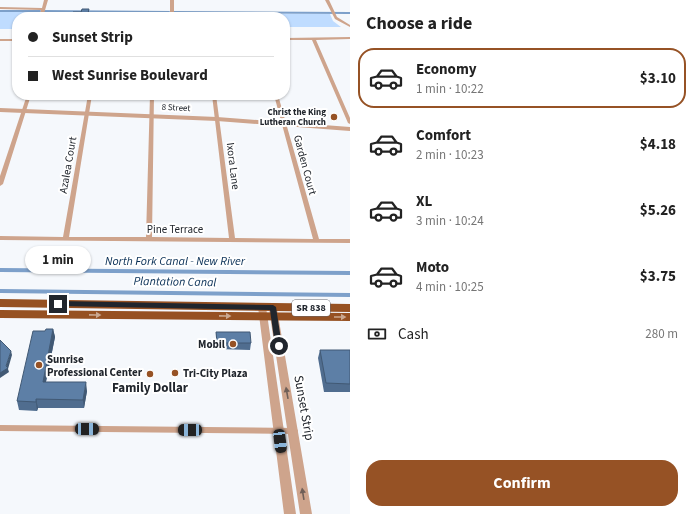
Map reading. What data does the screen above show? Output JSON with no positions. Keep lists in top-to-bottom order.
{
  "streets": {
    "highway": ["SR 838"],
    "street": [
      "8 Street",
      "Azalea Court",
      "Garden Court",
      "Ixora Lane",
      "Pine Terrace",
      "Sunset Strip"
    ]
  },
  "crossings": [
    ["8 Street", "Azalea Court"],
    ["8 Street", "Garden Court"],
    ["8 Street", "Ixora Lane"],
    ["Azalea Court", "Pine Terrace"],
    ["Garden Court", "Pine Terrace"],
    ["Ixora Lane", "Pine Terrace"],
    ["SR 838", "Sunset Strip"]
  ],
  "water": ["North Fork Canal - New River", "Plantation Canal"],
  "places": [
    "Christ the King Lutheran Church",
    "Mobil",
    "Sunrise Professional Center",
    "Tri-City Plaza",
    "Family Dollar"
  ],
  "page": {
    "heading": "Choose a ride",
    "banner": ["Sunset Strip", "West Sunrise Boulevard"],
    "list": [
      {
        "name": "Economy",
        "note": "1 min · 10:22",
        "value": "$3.10"
      },
      {
        "name": "Comfort",
        "note": "2 min · 10:23",
        "value": "$4.18"
      },
      {
        "name": "XL",
        "note": "3 min · 10:24",
        "value": "$5.26"
      },
      {
        "name": "Moto",
        "note": "4 min · 10:25",
        "value": "$3.75"
      }
    ],
    "bubble": "1 min",
    "pay": ["Cash", "280 m"],
    "buttons": "Confirm"
  }
}
